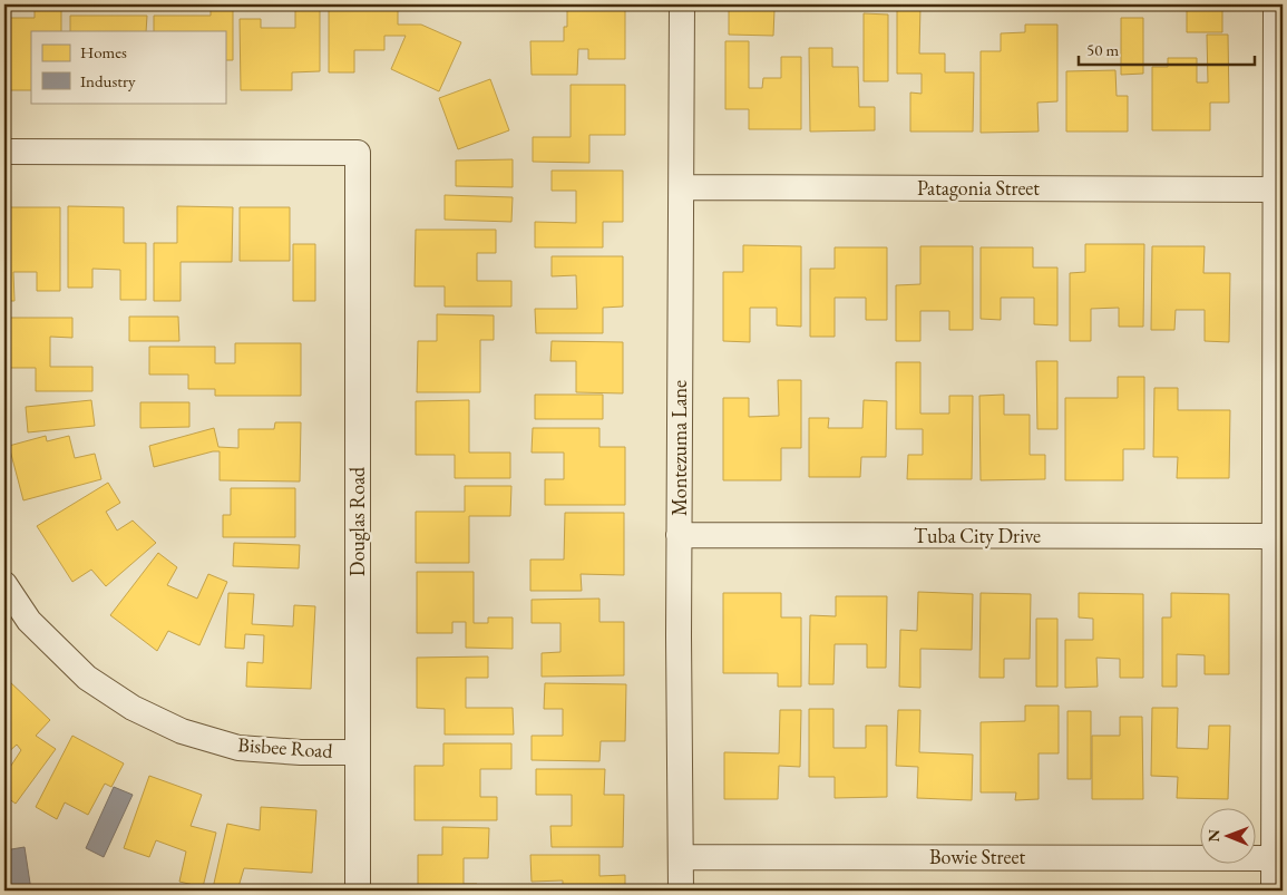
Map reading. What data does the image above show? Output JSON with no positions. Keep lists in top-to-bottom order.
{
  "streets": {
    "street": [
      "Patagonia Street",
      "Montezuma Lane",
      "Douglas Road",
      "Tuba City Drive",
      "Bisbee Road",
      "Bowie Street"
    ]
  },
  "crossings": [
    ["Patagonia Street", "Montezuma Lane"],
    ["Montezuma Lane", "Tuba City Drive"],
    ["Montezuma Lane", "Bowie Street"],
    ["Douglas Road", "Bisbee Road"]
  ],
  "legend": ["Homes", "Industry"],
  "scale_bar": "50 m",
  "north": "left"
}
